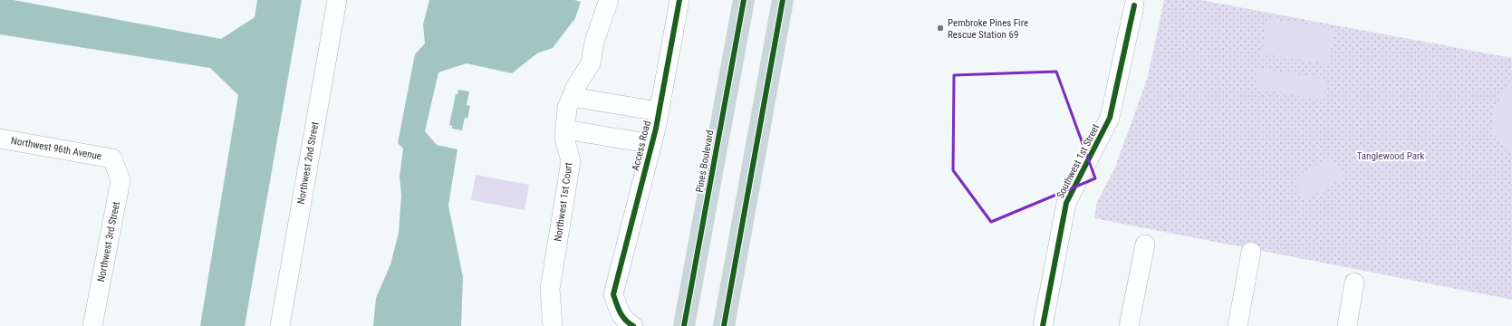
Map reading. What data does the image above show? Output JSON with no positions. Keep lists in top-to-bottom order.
{
  "streets": {
    "highway": ["Pines Boulevard"],
    "street": [
      "Access Road",
      "Northwest 96th Avenue",
      "Southwest 1st Street",
      "Northwest 2nd Street",
      "Northwest 1st Court",
      "Northwest 3rd Street"
    ]
  },
  "crossings": [
    ["Northwest 96th Avenue", "Northwest 3rd Street"]
  ],
  "parks": ["Tanglewood Park"],
  "places": ["Pembroke Pines Fire Rescue Station 69"]
}
